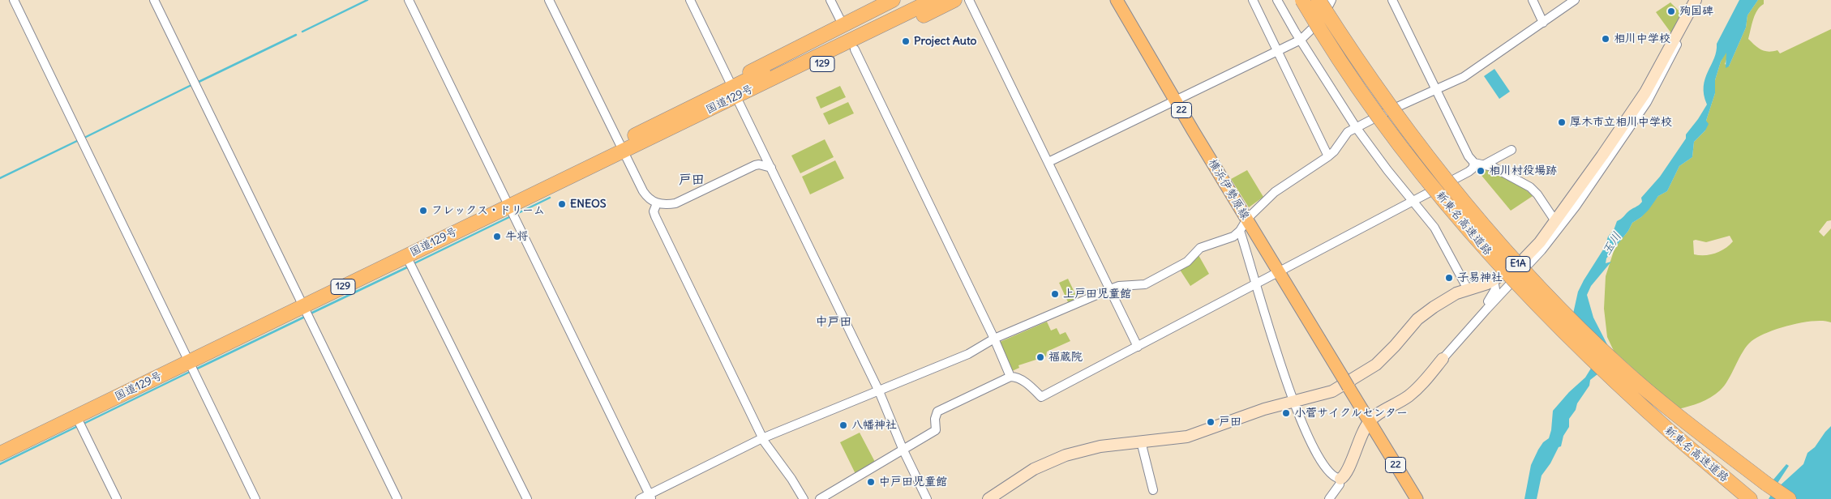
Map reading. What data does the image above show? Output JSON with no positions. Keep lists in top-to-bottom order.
{
  "streets": {
    "highway": [
      "129",
      "国道129号",
      "新東名高速道路",
      "E1A"
    ],
    "main road": ["22", "横浜伊勢原線"]
  },
  "crossings": [
    ["129", "国道129号"],
    ["22", "横浜伊勢原線"]
  ],
  "districts": ["戸田", "中戸田"],
  "water": ["玉川"],
  "places": [
    "殉国碑",
    "相川中学校",
    "Project Auto",
    "厚木市立相川中学校",
    "相川村役場跡",
    "ENEOS",
    "フレックス・ドリーム",
    "牛将",
    "子易神社",
    "上戸田児童館",
    "福蔵院",
    "小菅サイクルセンター",
    "戸田",
    "八幡神社",
    "中戸田児童館"
  ]
}
